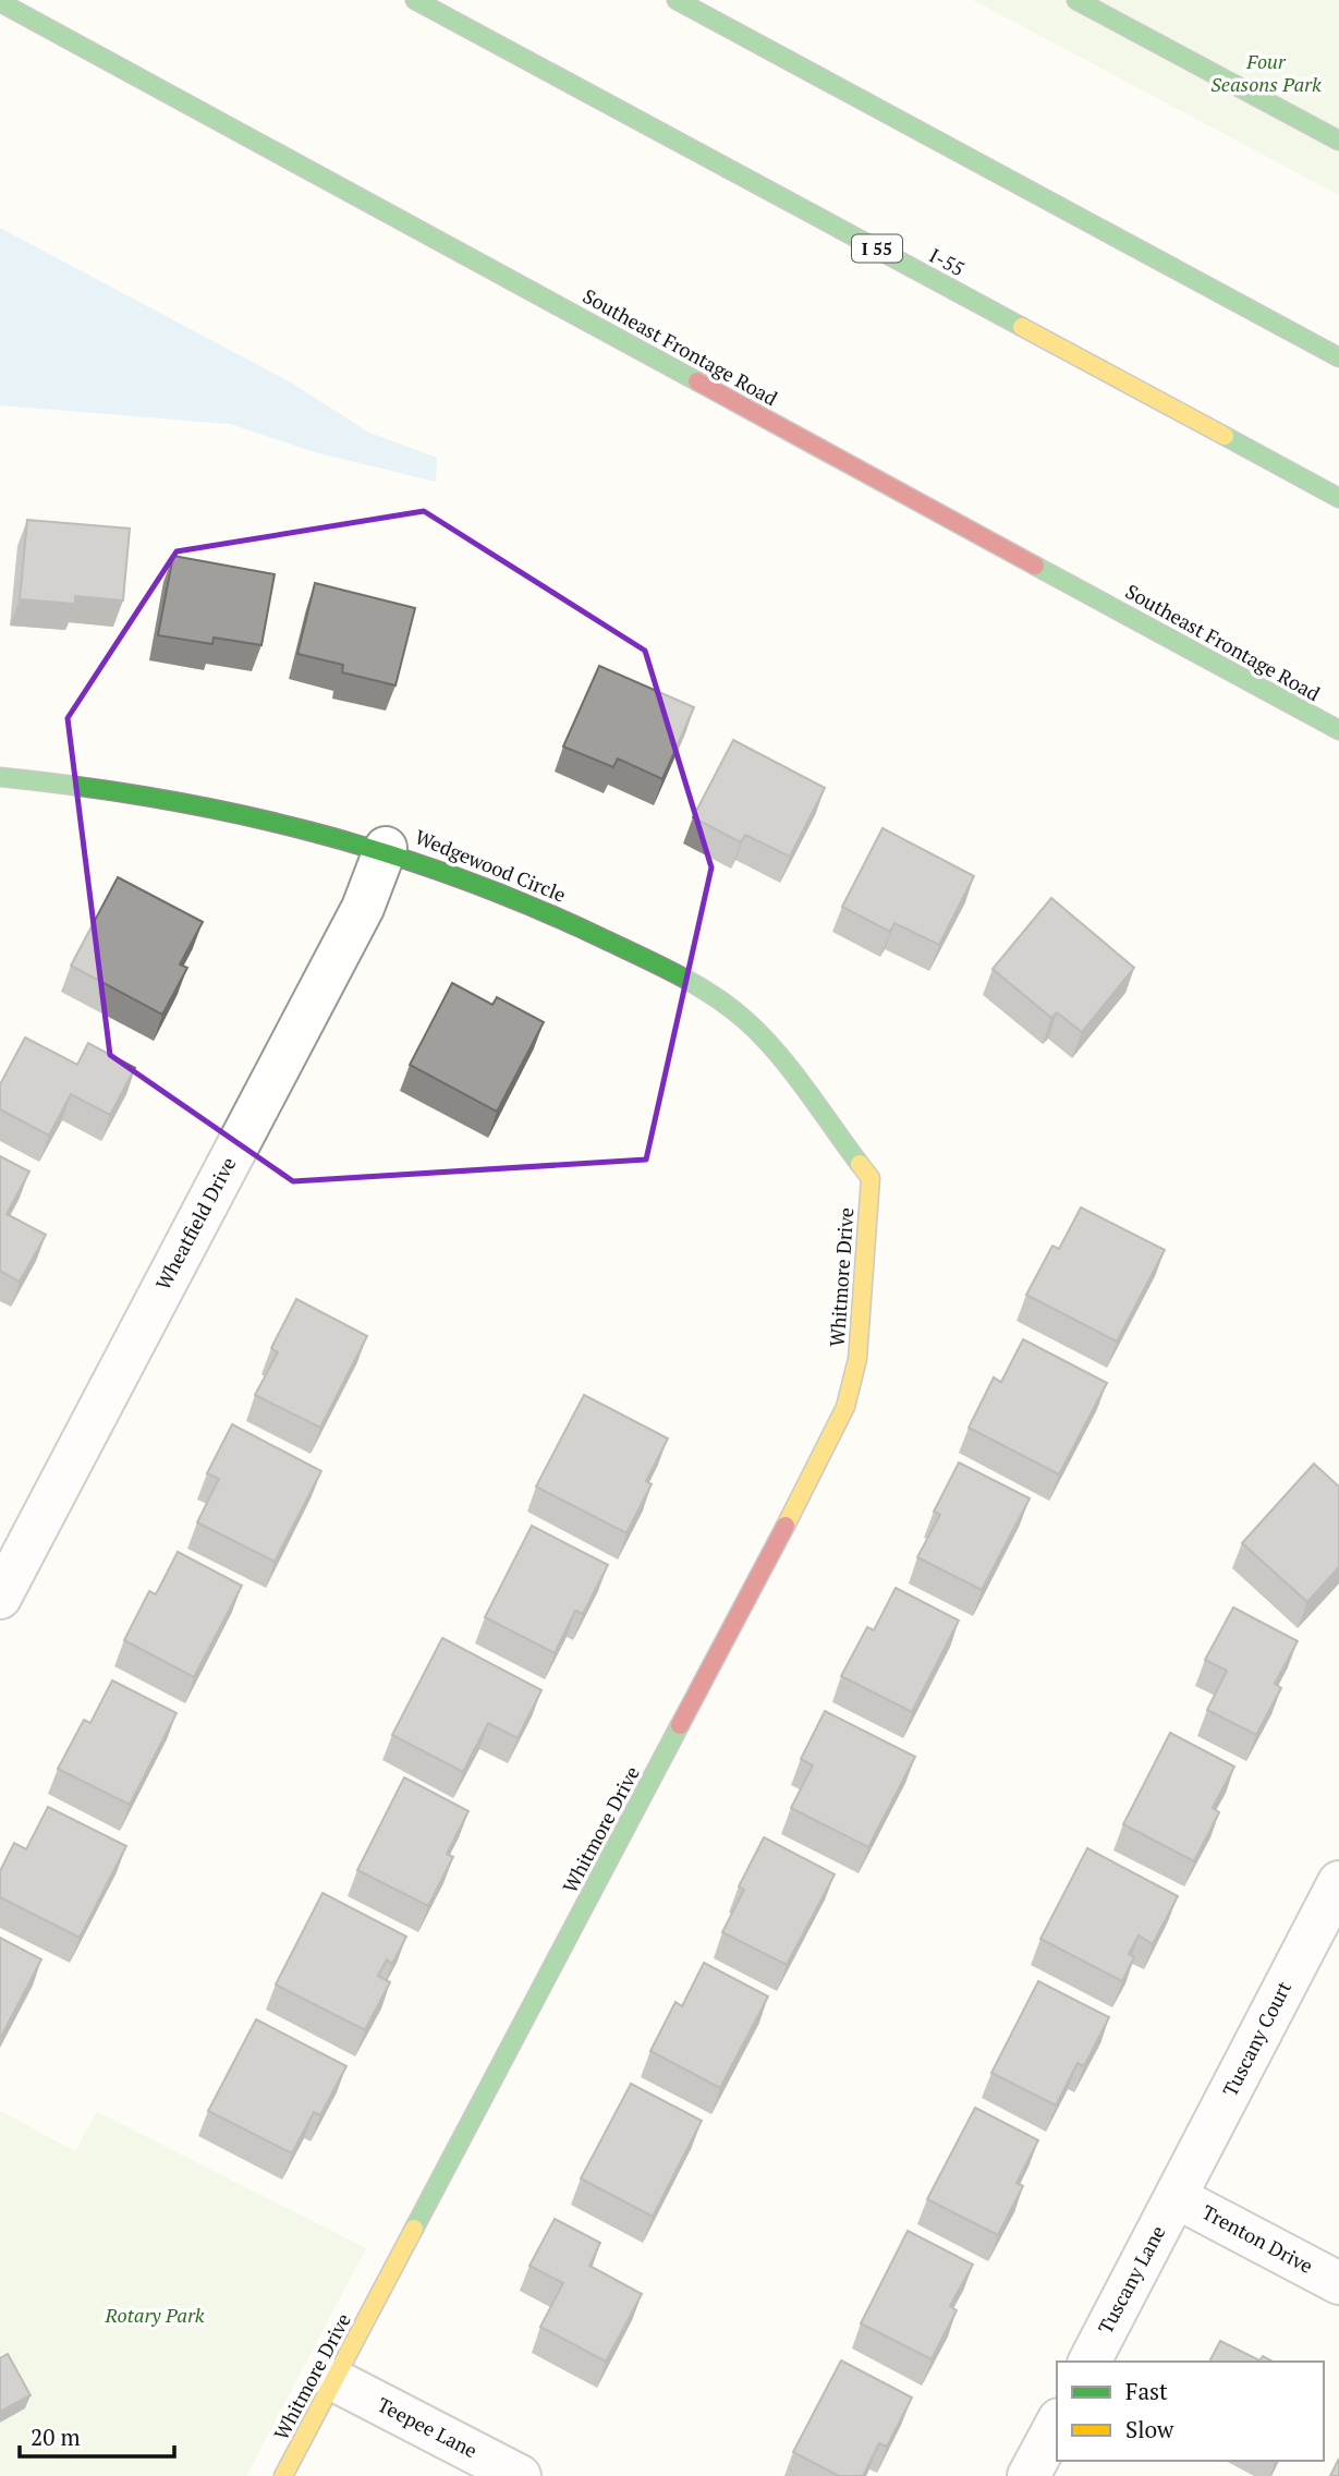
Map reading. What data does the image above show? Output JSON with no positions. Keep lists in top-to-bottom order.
{
  "streets": {
    "main road": [
      "I 55",
      "I-55",
      "Southeast Frontage Road",
      "Wedgewood Circle",
      "Whitmore Drive"
    ],
    "street": [
      "Wheatfield Drive",
      "Tuscany Court",
      "Trenton Drive",
      "Tuscany Lane",
      "Teepee Lane"
    ]
  },
  "crossings": [
    ["Wedgewood Circle", "Wheatfield Drive"],
    ["Wedgewood Circle", "Whitmore Drive"],
    ["Whitmore Drive", "Teepee Lane"],
    ["Tuscany Court", "Trenton Drive"],
    ["Tuscany Court", "Tuscany Lane"],
    ["Trenton Drive", "Tuscany Lane"]
  ],
  "parks": ["Four Seasons Park", "Rotary Park"],
  "legend": ["Fast", "Slow"],
  "scale_bar": "20 m"
}
